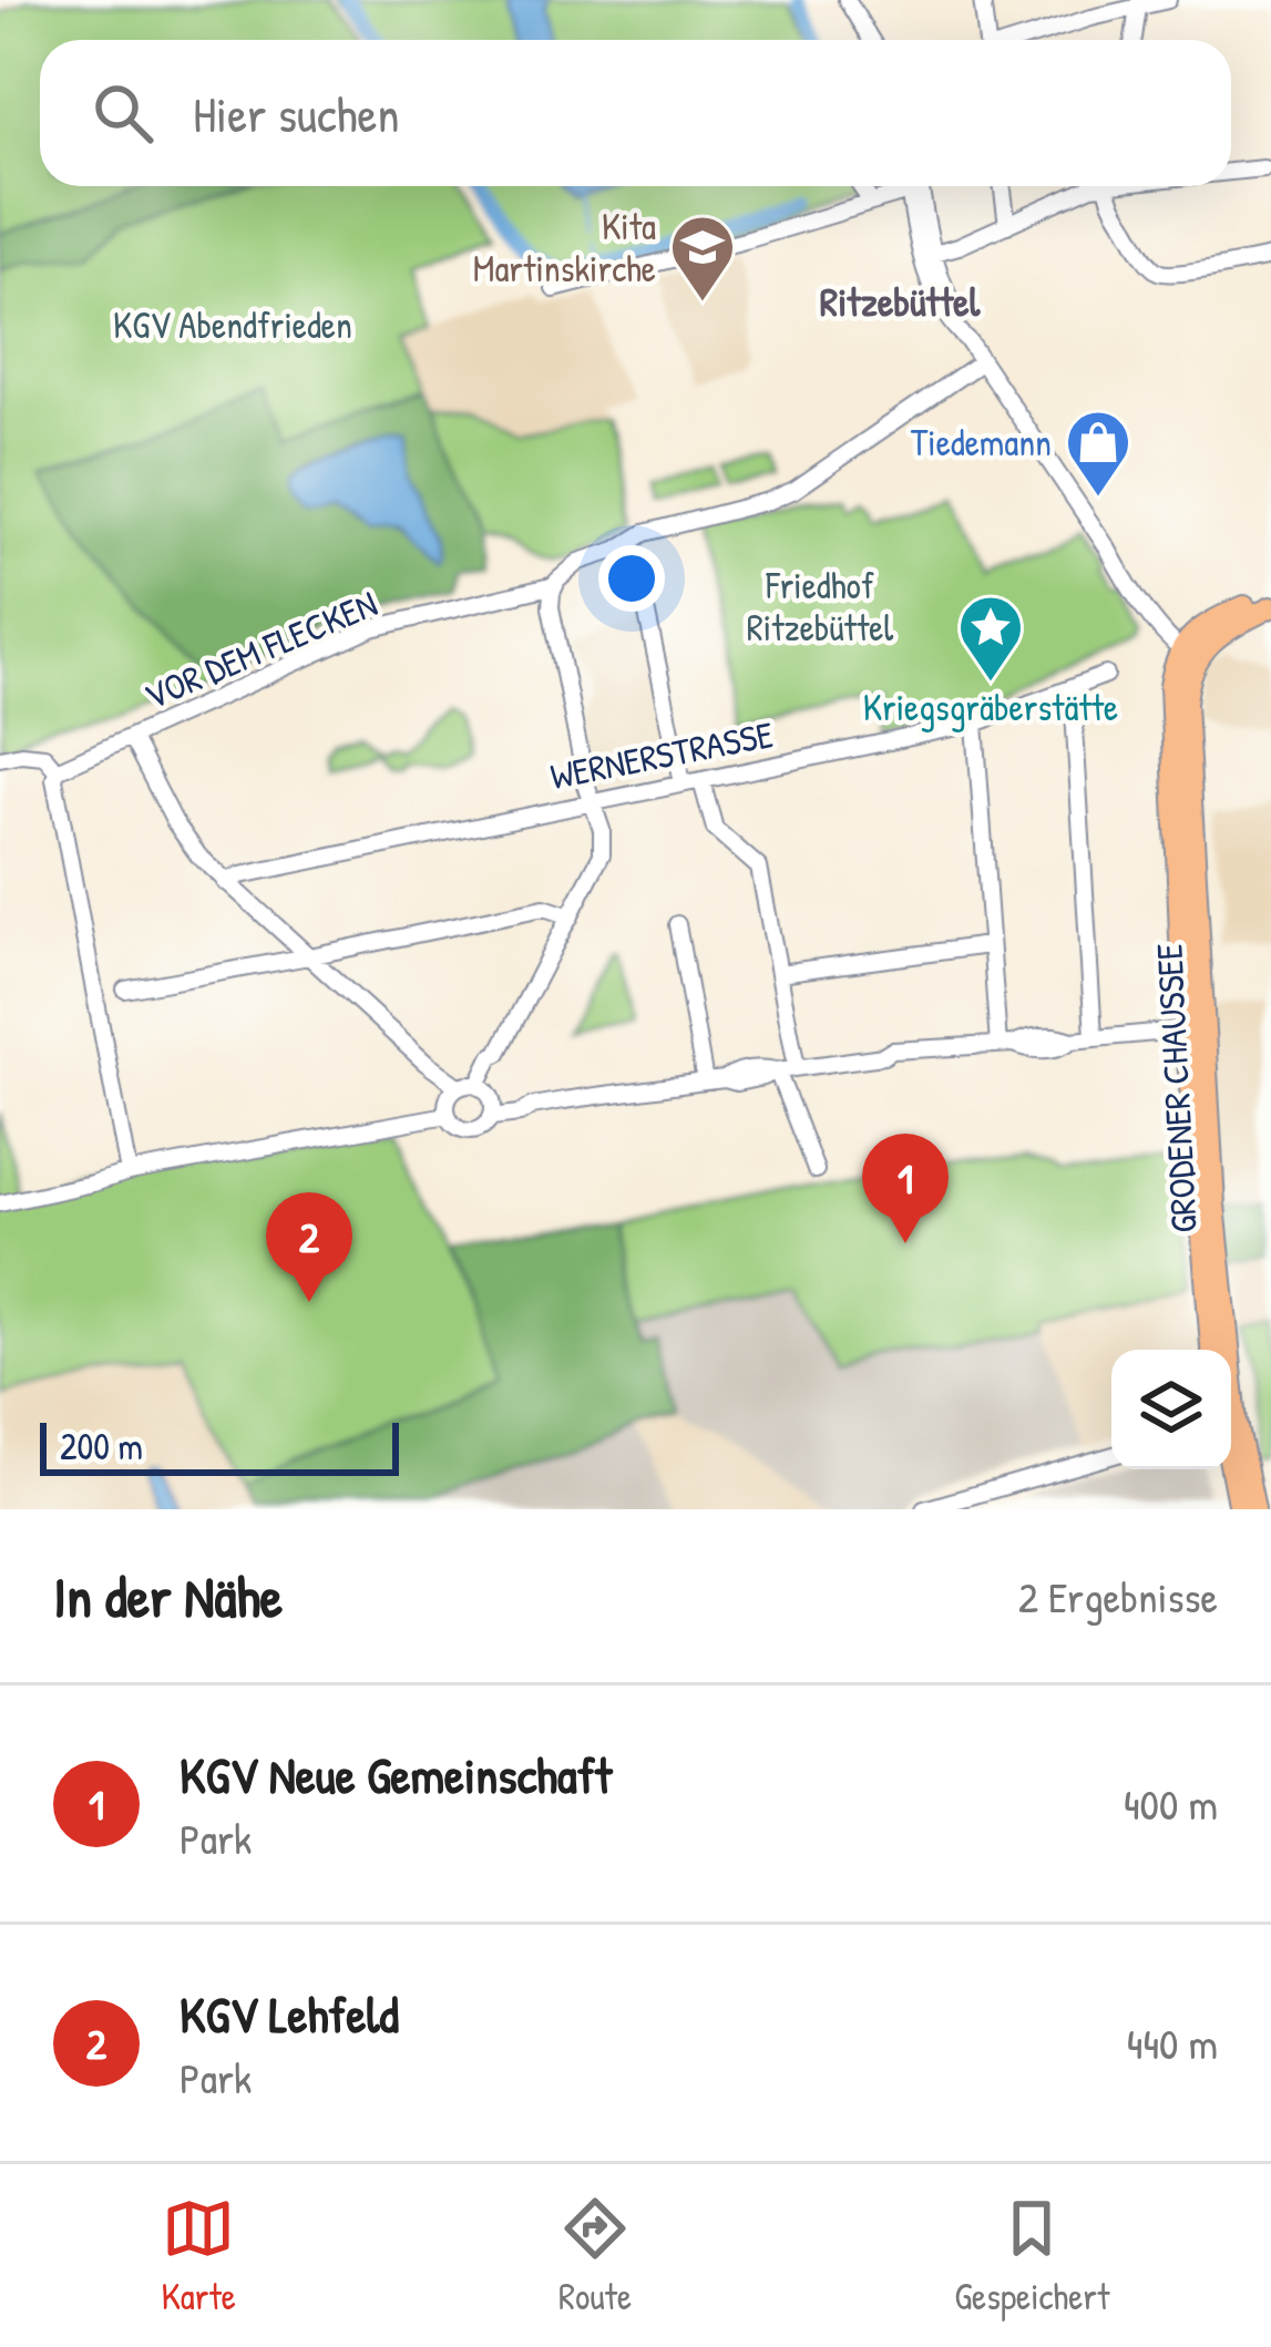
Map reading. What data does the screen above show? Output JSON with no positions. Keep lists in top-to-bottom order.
{
  "streets": {
    "main road": ["GRODENER CHAUSSEE"],
    "street": ["VOR DEM FLECKEN", "WERNERSTRASSE"]
  },
  "districts": ["Ritzebüttel"],
  "parks": ["KGV Abendfrieden", "Friedhof Ritzebüttel"],
  "places": {
    "school or university": ["Kita Martinskirche"],
    "shop": ["Tiedemann"],
    "place": ["Kriegsgräberstätte"]
  },
  "scale_bar": "200 m",
  "page": {
    "search": "Hier suchen",
    "pins": ["1", "2"],
    "scale": "200 m",
    "heading": ["In der Nähe", "2 Ergebnisse"],
    "list": [
      {
        "mark": "1",
        "name": "KGV Neue Gemeinschaft",
        "note": "Park",
        "value": "400 m"
      },
      {
        "mark": "2",
        "name": "KGV Lehfeld",
        "note": "Park",
        "value": "440 m"
      }
    ],
    "nav": ["Karte", "Route", "Gespeichert"]
  }
}
